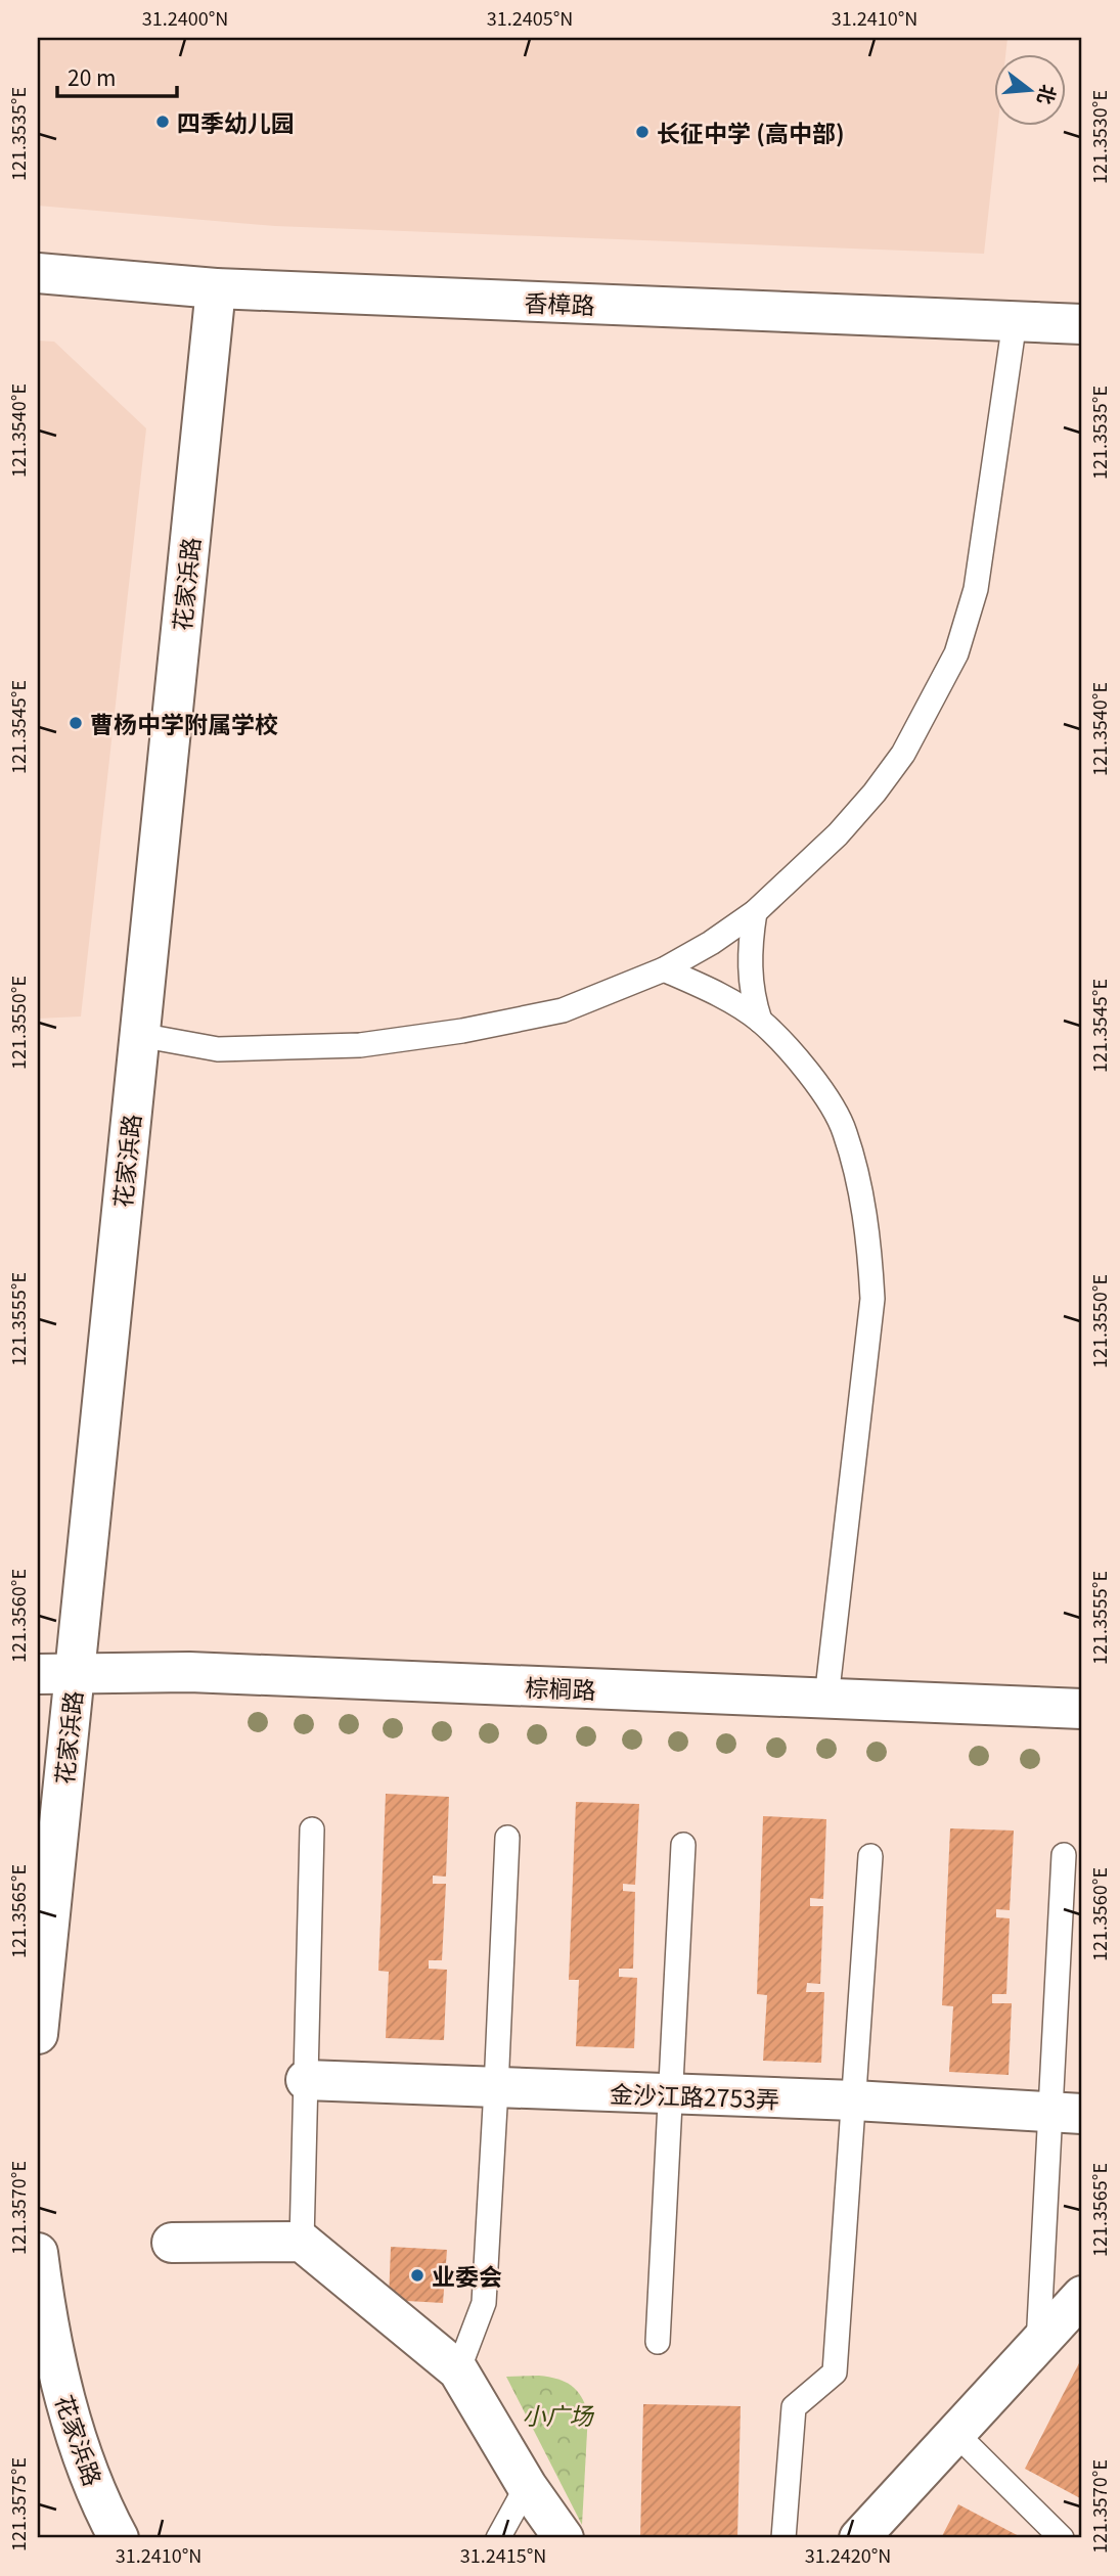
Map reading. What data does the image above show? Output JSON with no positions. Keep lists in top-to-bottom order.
{
  "streets": {
    "street": [
      "香樟路",
      "花家浜路",
      "棕榈路",
      "金沙江路2753弄"
    ]
  },
  "crossings": [
    ["香樟路", "花家浜路"],
    ["花家浜路", "棕榈路"]
  ],
  "parks": ["小广场"],
  "places": [
    "四季幼儿园",
    "长征中学 (高中部)",
    "曹杨中学附属学校",
    "业委会"
  ],
  "scale_bar": "20 m",
  "north": "right",
  "coordinates": [
    "31.2400°N",
    "31.2405°N",
    "31.2410°N",
    "121.3535°E",
    "121.3530°E",
    "121.3540°E",
    "121.3545°E",
    "121.3550°E",
    "121.3555°E",
    "121.3560°E",
    "121.3565°E",
    "121.3570°E",
    "121.3575°E",
    "31.2415°N",
    "31.2420°N"
  ]
}
